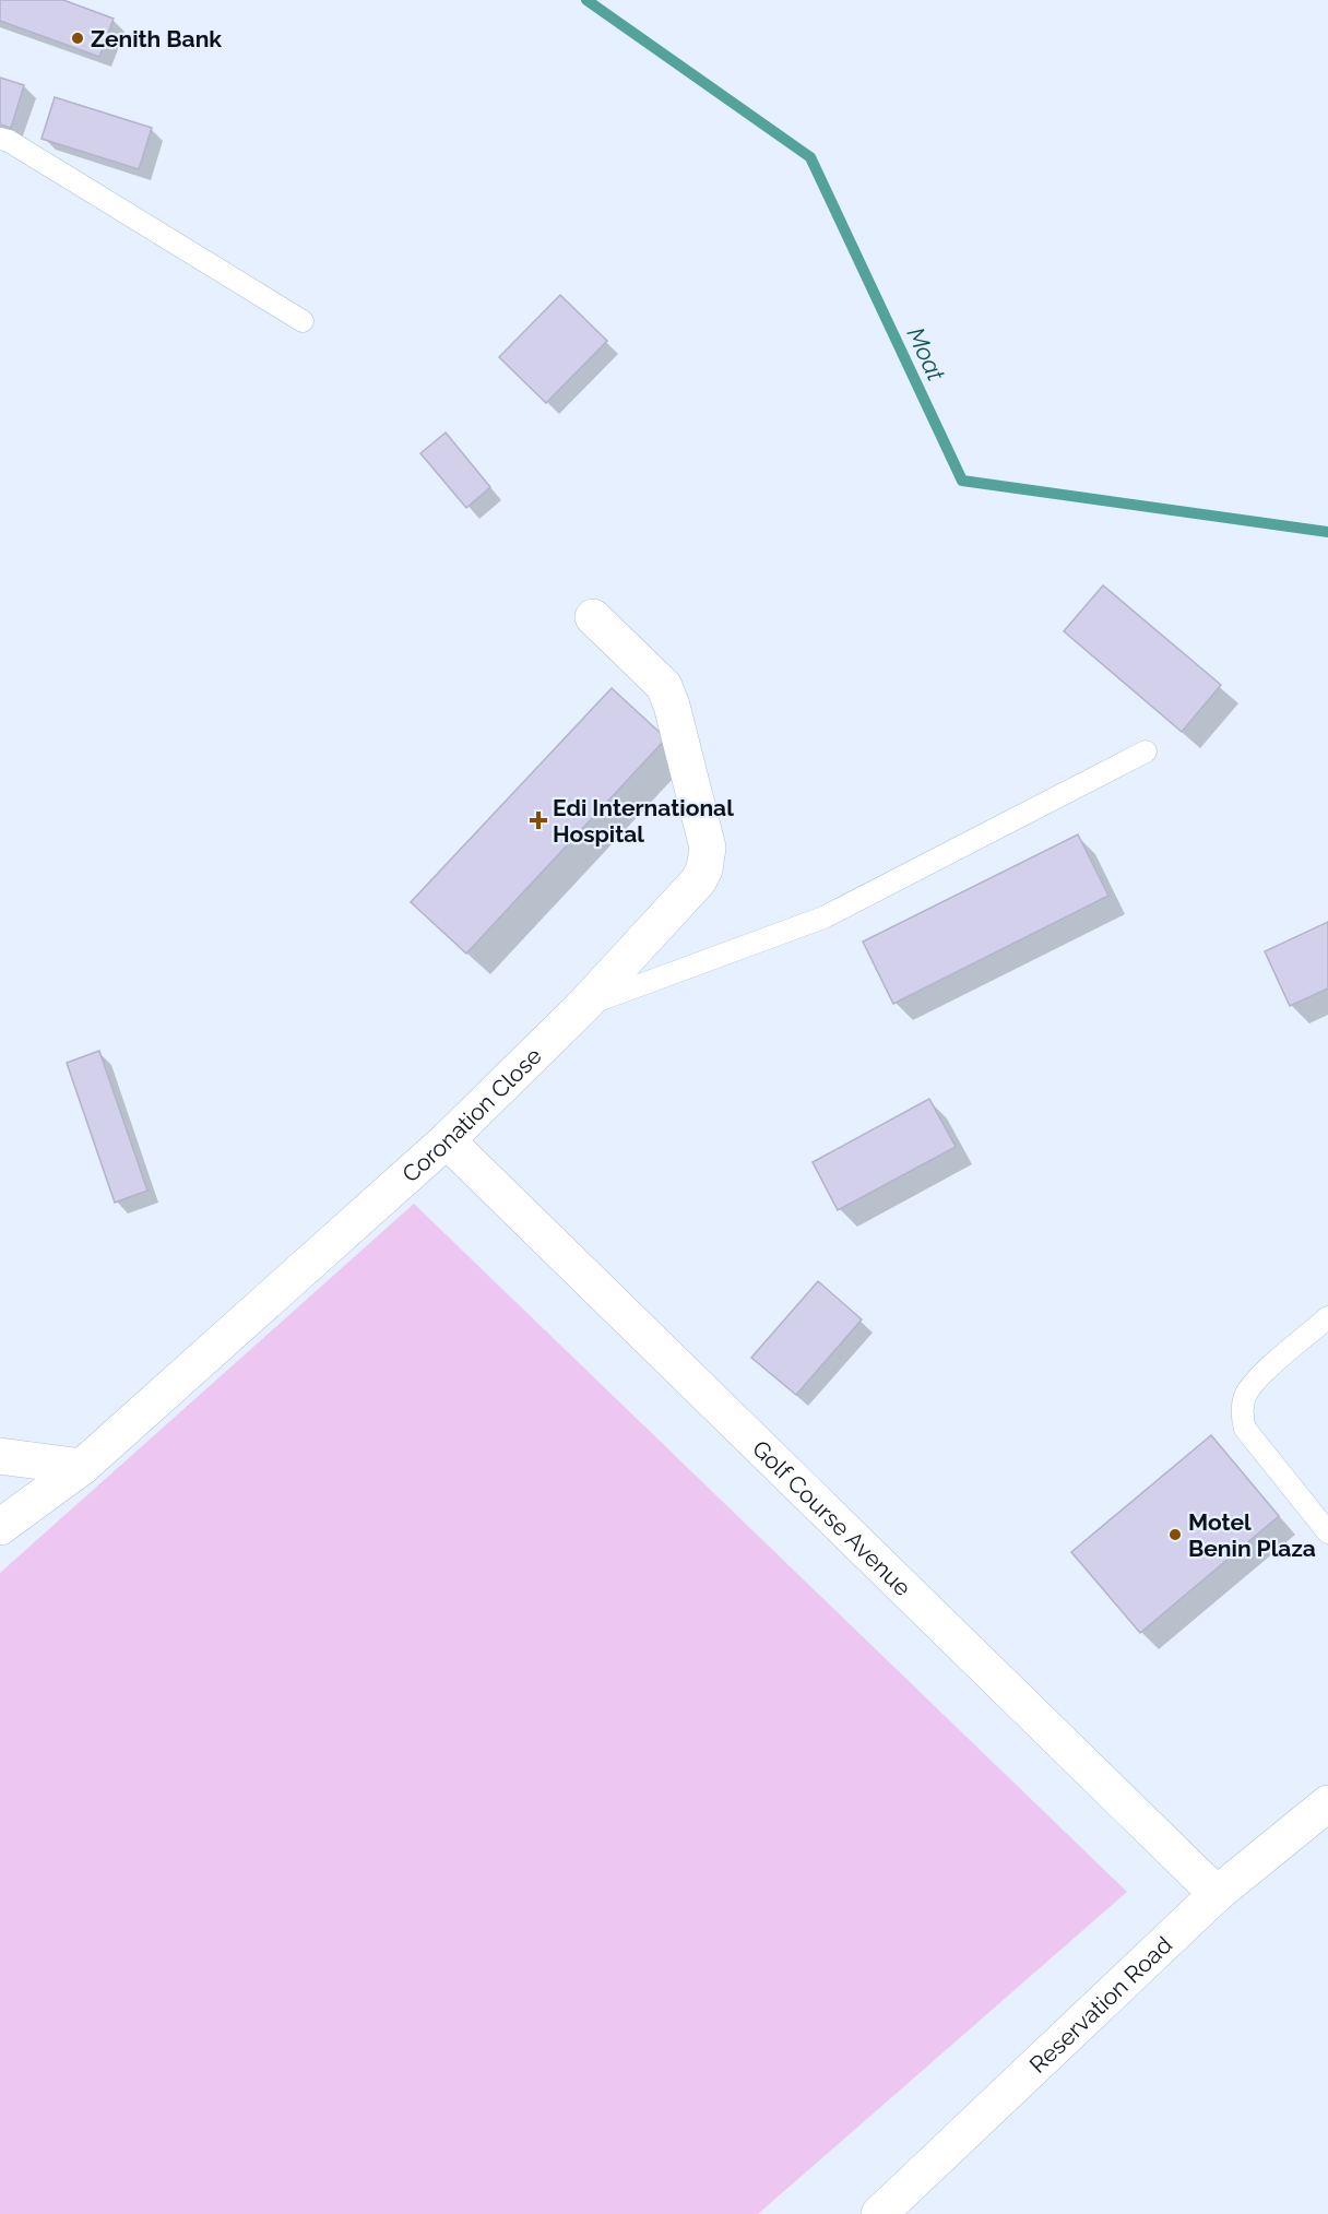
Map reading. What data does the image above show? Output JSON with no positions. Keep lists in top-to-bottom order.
{
  "streets": {
    "street": ["Coronation Close", "Golf Course Avenue", "Reservation Road"]
  },
  "crossings": [
    ["Coronation Close", "Golf Course Avenue"],
    ["Golf Course Avenue", "Reservation Road"]
  ],
  "water": ["Moat"],
  "places": {
    "other": ["Zenith Bank", "Motel Benin Plaza"],
    "health": ["Edi International Hospital"]
  }
}
